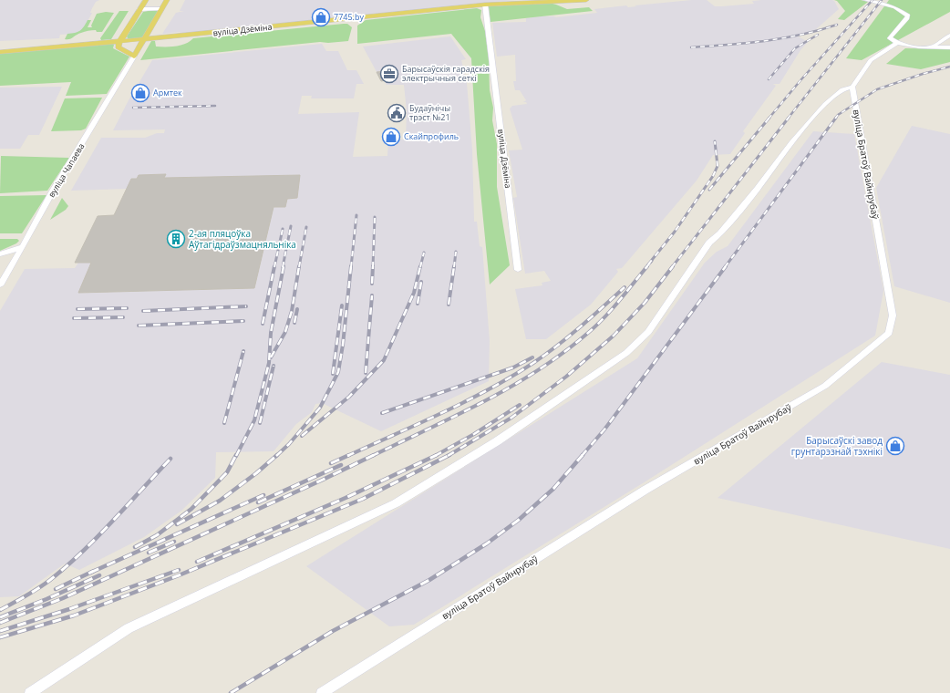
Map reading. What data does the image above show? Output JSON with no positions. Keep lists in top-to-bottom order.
{
  "streets": {
    "main road": ["вуліца Дзёміна", "вуліца Чапаева"],
    "street": ["вуліца Братоў Вайнрубаў"]
  },
  "crossings": [
    ["вуліца Дзёміна", "вуліца Чапаева"]
  ],
  "places": {
    "shop": [
      "7745.by",
      "Армтек",
      "Скайпрофиль",
      "Барысаўскі завод грунтарэзнай тэхнікі"
    ],
    "office": ["Барысаўскія гарадскія электрычныя сеткі"],
    "public building": ["Будаўнічы трэст №21"],
    "building": ["2-ая пляцоўка Аўтагідраўзмацняльніка"]
  }
}
